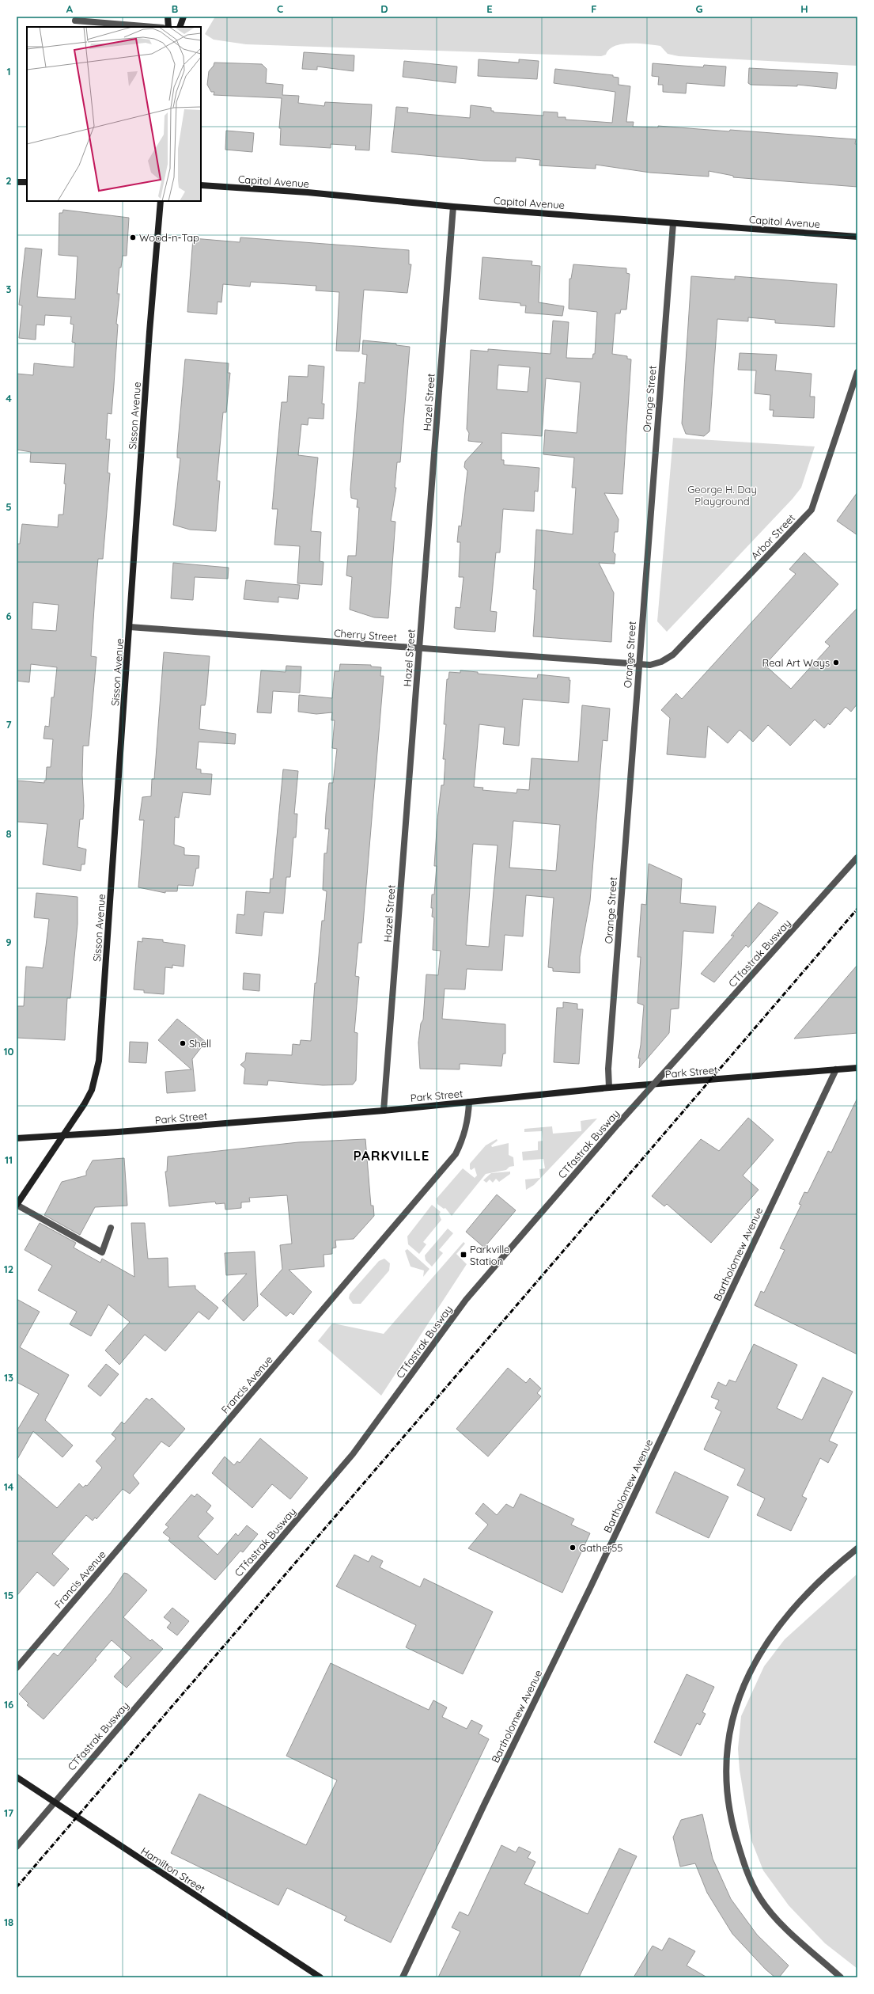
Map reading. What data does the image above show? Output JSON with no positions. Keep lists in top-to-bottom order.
{
  "streets": {
    "main road": [
      "Capitol Avenue",
      "Sisson Avenue",
      "Park Street",
      "Hamilton Street"
    ],
    "street": [
      "Orange Street",
      "Hazel Street",
      "Arbor Street",
      "Cherry Street",
      "CTfastrak Busway",
      "Bartholomew Avenue",
      "Francis Avenue"
    ]
  },
  "crossings": [
    ["Capitol Avenue", "Orange Street"],
    ["Capitol Avenue", "Hazel Street"],
    ["Orange Street", "Arbor Street"],
    ["Orange Street", "Cherry Street"],
    ["Orange Street", "Park Street"],
    ["Hazel Street", "Cherry Street"],
    ["Hazel Street", "Park Street"],
    ["Sisson Avenue", "Cherry Street"],
    ["Sisson Avenue", "Park Street"],
    ["Arbor Street", "Cherry Street"],
    ["CTfastrak Busway", "Hamilton Street"],
    ["Park Street", "Bartholomew Avenue"],
    ["Park Street", "Francis Avenue"]
  ],
  "districts": ["PARKVILLE"],
  "parks": ["George H. Day Playground"],
  "places": {
    "other": [
      "Wood-n-Tap",
      "Real Art Ways",
      "Shell",
      "Gather55"
    ],
    "transit": ["Parkville Station"]
  },
  "grid": {
    "columns": [
      "A",
      "B",
      "C",
      "D",
      "E",
      "F",
      "G",
      "H"
    ],
    "rows": [
      "1",
      "2",
      "3",
      "4",
      "5",
      "6",
      "7",
      "8",
      "9",
      "10",
      "11",
      "12",
      "13",
      "14",
      "15",
      "16",
      "17",
      "18"
    ]
  }
}
